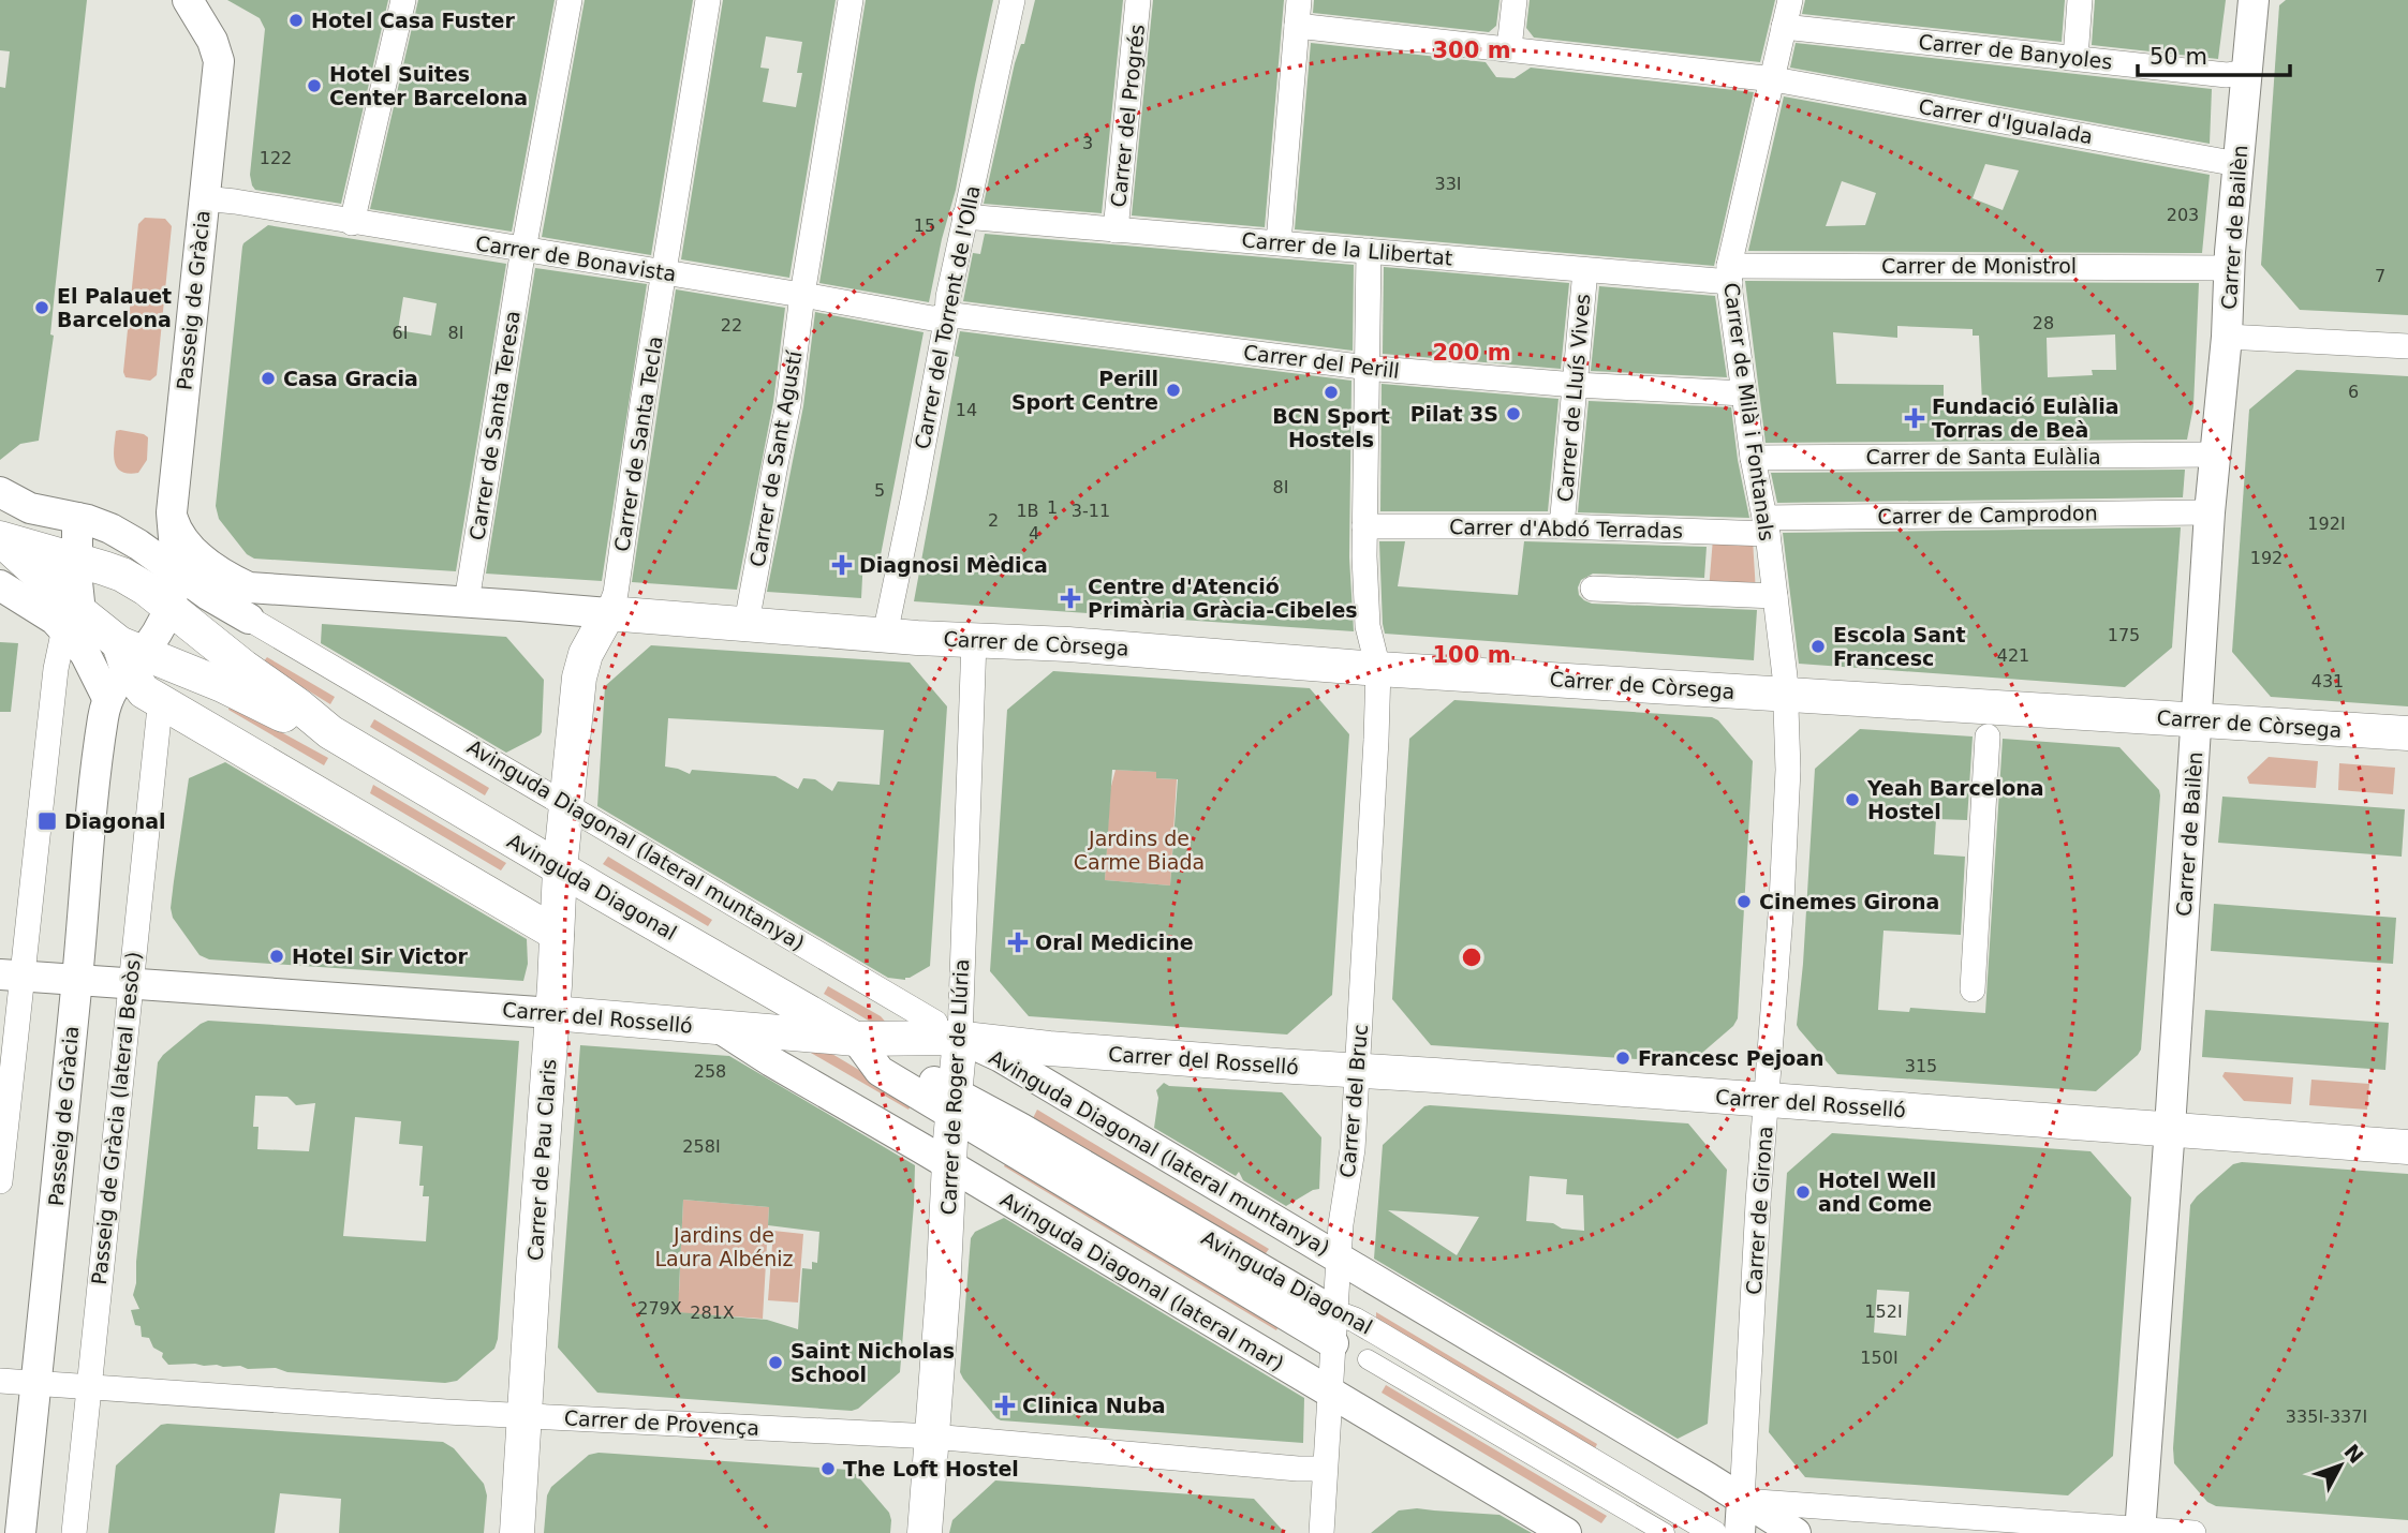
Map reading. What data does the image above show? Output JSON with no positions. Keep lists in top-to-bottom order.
{
  "streets": {
    "main road": [
      "Carrer de Còrsega",
      "Avinguda Diagonal",
      "Carrer del Rosselló",
      "Carrer de Roger de Llúria",
      "Carrer de Pau Claris"
    ],
    "street": [
      "Carrer de Banyoles",
      "Carrer del Progrés",
      "Carrer d'Igualada",
      "Carrer de Bailèn",
      "Carrer de la Llibertat",
      "Carrer de Bonavista",
      "Carrer de Monistrol",
      "Passeig de Gràcia",
      "Carrer del Torrent de l'Olla",
      "Carrer del Perill",
      "Carrer de Lluís Vives",
      "Carrer de Milà i Fontanals",
      "Carrer de Santa Teresa",
      "Carrer de Santa Tecla",
      "Carrer de Santa Eulàlia",
      "Carrer de Sant Agustí",
      "Carrer de Camprodon",
      "Carrer d'Abdó Terradas",
      "Avinguda Diagonal (lateral muntanya)",
      "Carrer del Bruc",
      "Passeig de Gràcia (lateral Besòs)",
      "Carrer de Girona",
      "Avinguda Diagonal (lateral mar)",
      "Carrer de Provença"
    ]
  },
  "crossings": [
    ["Carrer de Banyoles", "Carrer de Bailèn"],
    ["Carrer de Banyoles", "Carrer de Milà i Fontanals"],
    ["Carrer del Progrés", "Carrer de la Llibertat"],
    ["Carrer d'Igualada", "Carrer de Bailèn"],
    ["Carrer d'Igualada", "Carrer de Milà i Fontanals"],
    ["Carrer de Bailèn", "Carrer de Monistrol"],
    ["Carrer de Bailèn", "Carrer de Santa Eulàlia"],
    ["Carrer de Bailèn", "Carrer de Camprodon"],
    ["Carrer de Bailèn", "Carrer de Còrsega"],
    ["Carrer de Bailèn", "Carrer del Rosselló"],
    ["Carrer de la Llibertat", "Carrer de Monistrol"],
    ["Carrer de la Llibertat", "Carrer del Torrent de l'Olla"],
    ["Carrer de la Llibertat", "Carrer de Lluís Vives"],
    ["Carrer de la Llibertat", "Carrer de Milà i Fontanals"],
    ["Carrer de la Llibertat", "Carrer del Bruc"],
    ["Carrer de Bonavista", "Passeig de Gràcia"],
    ["Carrer de Bonavista", "Carrer del Torrent de l'Olla"],
    ["Carrer de Bonavista", "Carrer del Perill"],
    ["Carrer de Bonavista", "Carrer de Santa Teresa"],
    ["Carrer de Bonavista", "Carrer de Santa Tecla"],
    ["Carrer de Bonavista", "Carrer de Sant Agustí"],
    ["Carrer de Monistrol", "Carrer de Milà i Fontanals"],
    ["Passeig de Gràcia", "Avinguda Diagonal"],
    ["Passeig de Gràcia", "Carrer del Rosselló"],
    ["Passeig de Gràcia", "Carrer de Provença"],
    ["Carrer del Torrent de l'Olla", "Carrer del Perill"],
    ["Carrer del Torrent de l'Olla", "Carrer de Còrsega"],
    ["Carrer del Perill", "Carrer de Lluís Vives"],
    ["Carrer del Perill", "Carrer de Milà i Fontanals"],
    ["Carrer del Perill", "Carrer del Bruc"],
    ["Carrer de Lluís Vives", "Carrer d'Abdó Terradas"],
    ["Carrer de Milà i Fontanals", "Carrer de Santa Eulàlia"],
    ["Carrer de Milà i Fontanals", "Carrer de Camprodon"],
    ["Carrer de Milà i Fontanals", "Carrer d'Abdó Terradas"],
    ["Carrer de Milà i Fontanals", "Carrer de Còrsega"],
    ["Carrer de Milà i Fontanals", "Carrer de Girona"],
    ["Carrer de Santa Tecla", "Carrer de Còrsega"],
    ["Carrer de Santa Tecla", "Carrer de Pau Claris"],
    ["Carrer de Sant Agustí", "Carrer de Còrsega"],
    ["Carrer de Camprodon", "Carrer d'Abdó Terradas"],
    ["Carrer d'Abdó Terradas", "Carrer del Bruc"],
    ["Carrer de Còrsega", "Carrer de Roger de Llúria"],
    ["Carrer de Còrsega", "Carrer del Bruc"],
    ["Carrer de Còrsega", "Carrer de Pau Claris"],
    ["Carrer de Còrsega", "Carrer de Girona"],
    ["Avinguda Diagonal (lateral muntanya)", "Carrer del Rosselló"],
    ["Avinguda Diagonal (lateral muntanya)", "Carrer de Roger de Llúria"],
    ["Avinguda Diagonal (lateral muntanya)", "Carrer del Bruc"],
    ["Avinguda Diagonal (lateral muntanya)", "Carrer de Pau Claris"],
    ["Avinguda Diagonal (lateral muntanya)", "Carrer de Girona"],
    ["Avinguda Diagonal", "Carrer del Rosselló"],
    ["Avinguda Diagonal", "Carrer de Roger de Llúria"],
    ["Avinguda Diagonal", "Carrer del Bruc"],
    ["Avinguda Diagonal", "Carrer de Pau Claris"],
    ["Carrer del Rosselló", "Carrer de Roger de Llúria"],
    ["Carrer del Rosselló", "Carrer del Bruc"],
    ["Carrer del Rosselló", "Passeig de Gràcia (lateral Besòs)"],
    ["Carrer del Rosselló", "Carrer de Pau Claris"],
    ["Carrer del Rosselló", "Carrer de Girona"],
    ["Carrer del Rosselló", "Avinguda Diagonal (lateral mar)"],
    ["Carrer de Roger de Llúria", "Avinguda Diagonal (lateral mar)"],
    ["Carrer de Roger de Llúria", "Carrer de Provença"],
    ["Carrer del Bruc", "Avinguda Diagonal (lateral mar)"],
    ["Carrer del Bruc", "Carrer de Provença"],
    ["Passeig de Gràcia (lateral Besòs)", "Carrer de Provença"],
    ["Carrer de Pau Claris", "Carrer de Provença"]
  ],
  "parks": ["Jardins de Carme Biada", "Jardins de Laura Albéniz"],
  "places": {
    "other": [
      "Hotel Casa Fuster",
      "Hotel Suites Center Barcelona",
      "El Palauet Barcelona",
      "Casa Gracia",
      "Perill Sport Centre",
      "BCN Sport Hostels",
      "Pilat 3S",
      "Escola Sant Francesc",
      "Yeah Barcelona Hostel",
      "Cinemes Girona",
      "Hotel Sir Victor",
      "Francesc Pejoan",
      "Hotel Well and Come",
      "Saint Nicholas School",
      "The Loft Hostel"
    ],
    "health": [
      "Fundació Eulàlia Torras de Beà",
      "Diagnosi Mèdica",
      "Centre d'Atenció Primària Gràcia-Cibeles",
      "Oral Medicine",
      "Clinica Nuba"
    ],
    "transit": ["Diagonal"]
  },
  "house_numbers": [
    "3",
    "122",
    "33I",
    "203",
    "15",
    "7",
    "28",
    "22",
    "6I",
    "8I",
    "6",
    "14",
    "8I",
    "5",
    "1",
    "1B",
    "3-11",
    "2",
    "192I",
    "4",
    "192",
    "175",
    "421",
    "431",
    "315",
    "258",
    "258I",
    "279X",
    "152I",
    "281X",
    "150I",
    "335I-337I"
  ],
  "scale_bar": "50 m",
  "north": "top right",
  "rings": ["300 m", "200 m", "100 m"]
}
